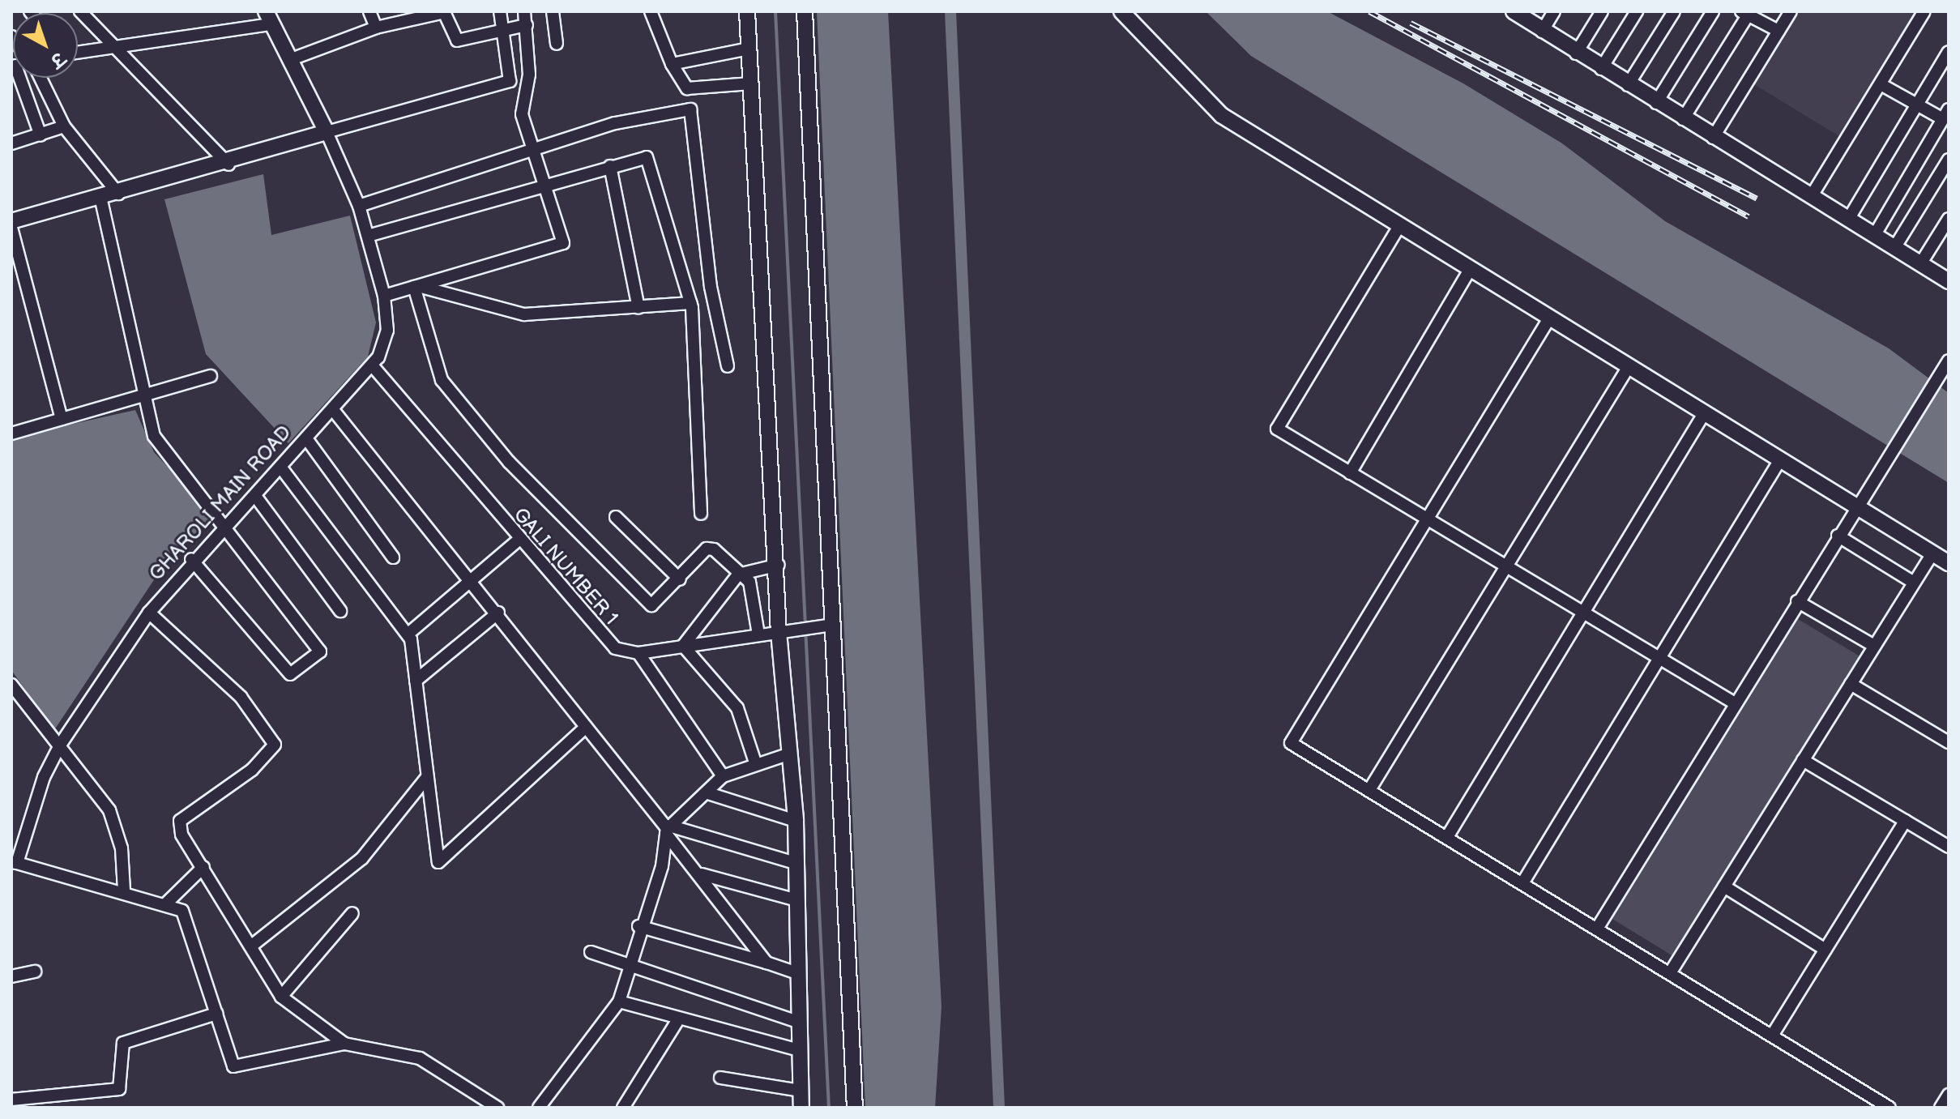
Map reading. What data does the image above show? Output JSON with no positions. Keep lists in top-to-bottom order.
{
  "streets": {
    "street": ["GHAROLI MAIN ROAD", "GALI NUMBER 1"]
  },
  "crossings": [
    ["GHAROLI MAIN ROAD", "GALI NUMBER 1"]
  ],
  "north": "bottom right"
}
